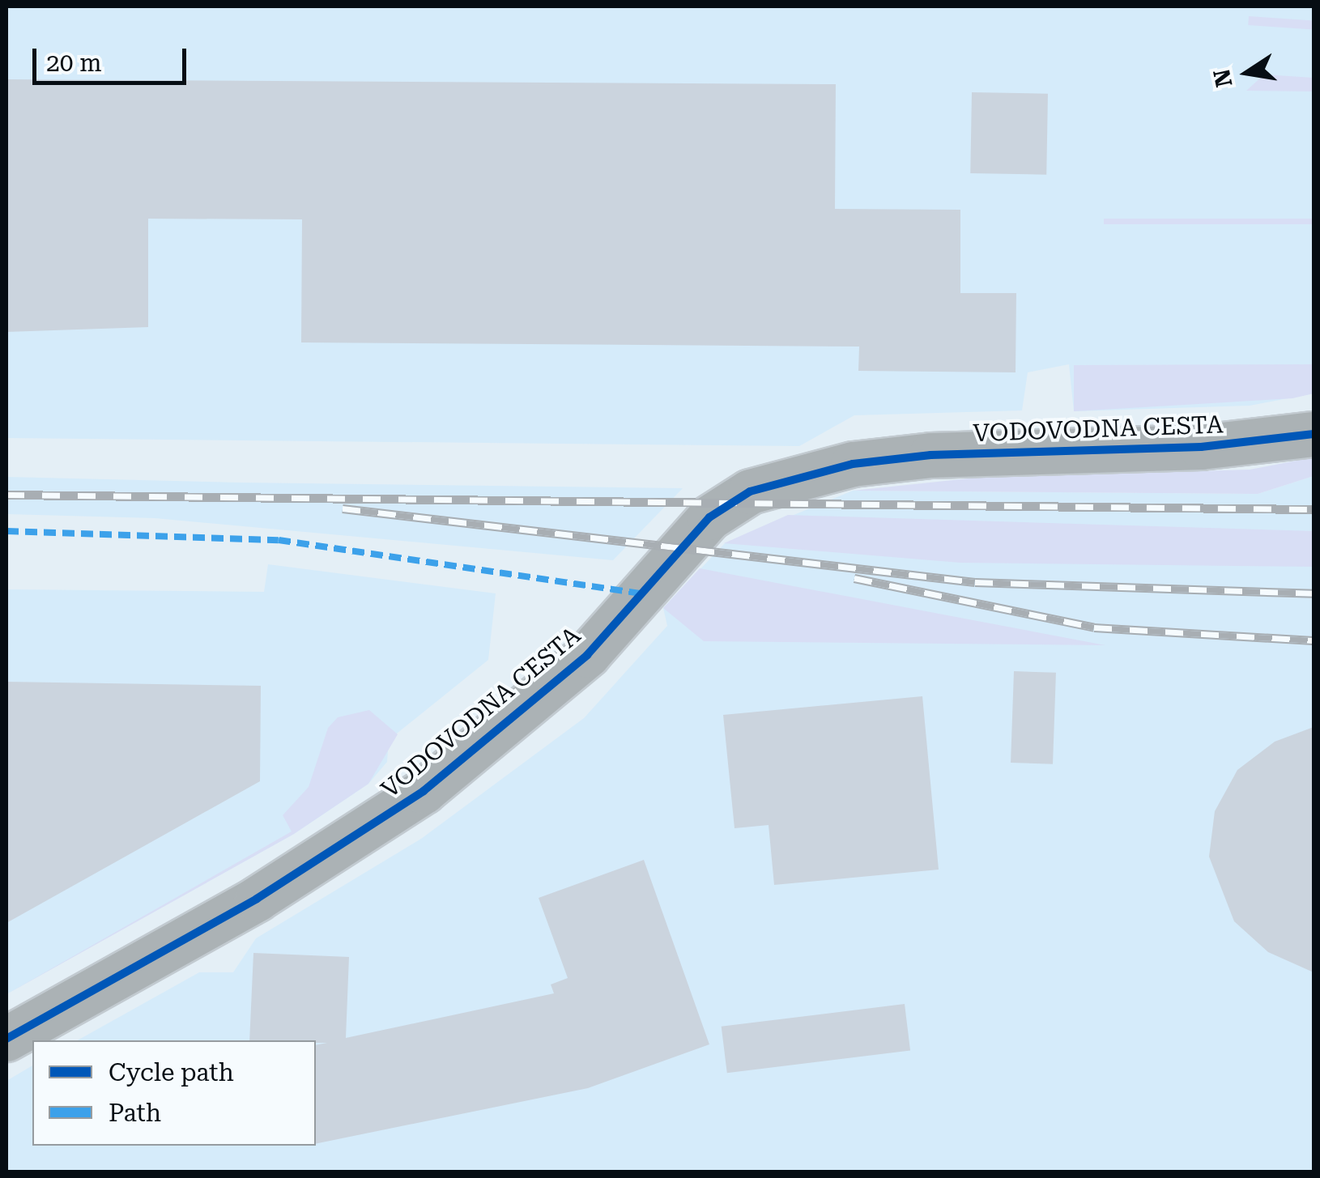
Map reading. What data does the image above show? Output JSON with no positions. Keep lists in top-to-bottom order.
{
  "streets": {
    "street": ["VODOVODNA CESTA"]
  },
  "legend": ["Cycle path", "Path"],
  "scale_bar": "20 m",
  "north": "left"
}
